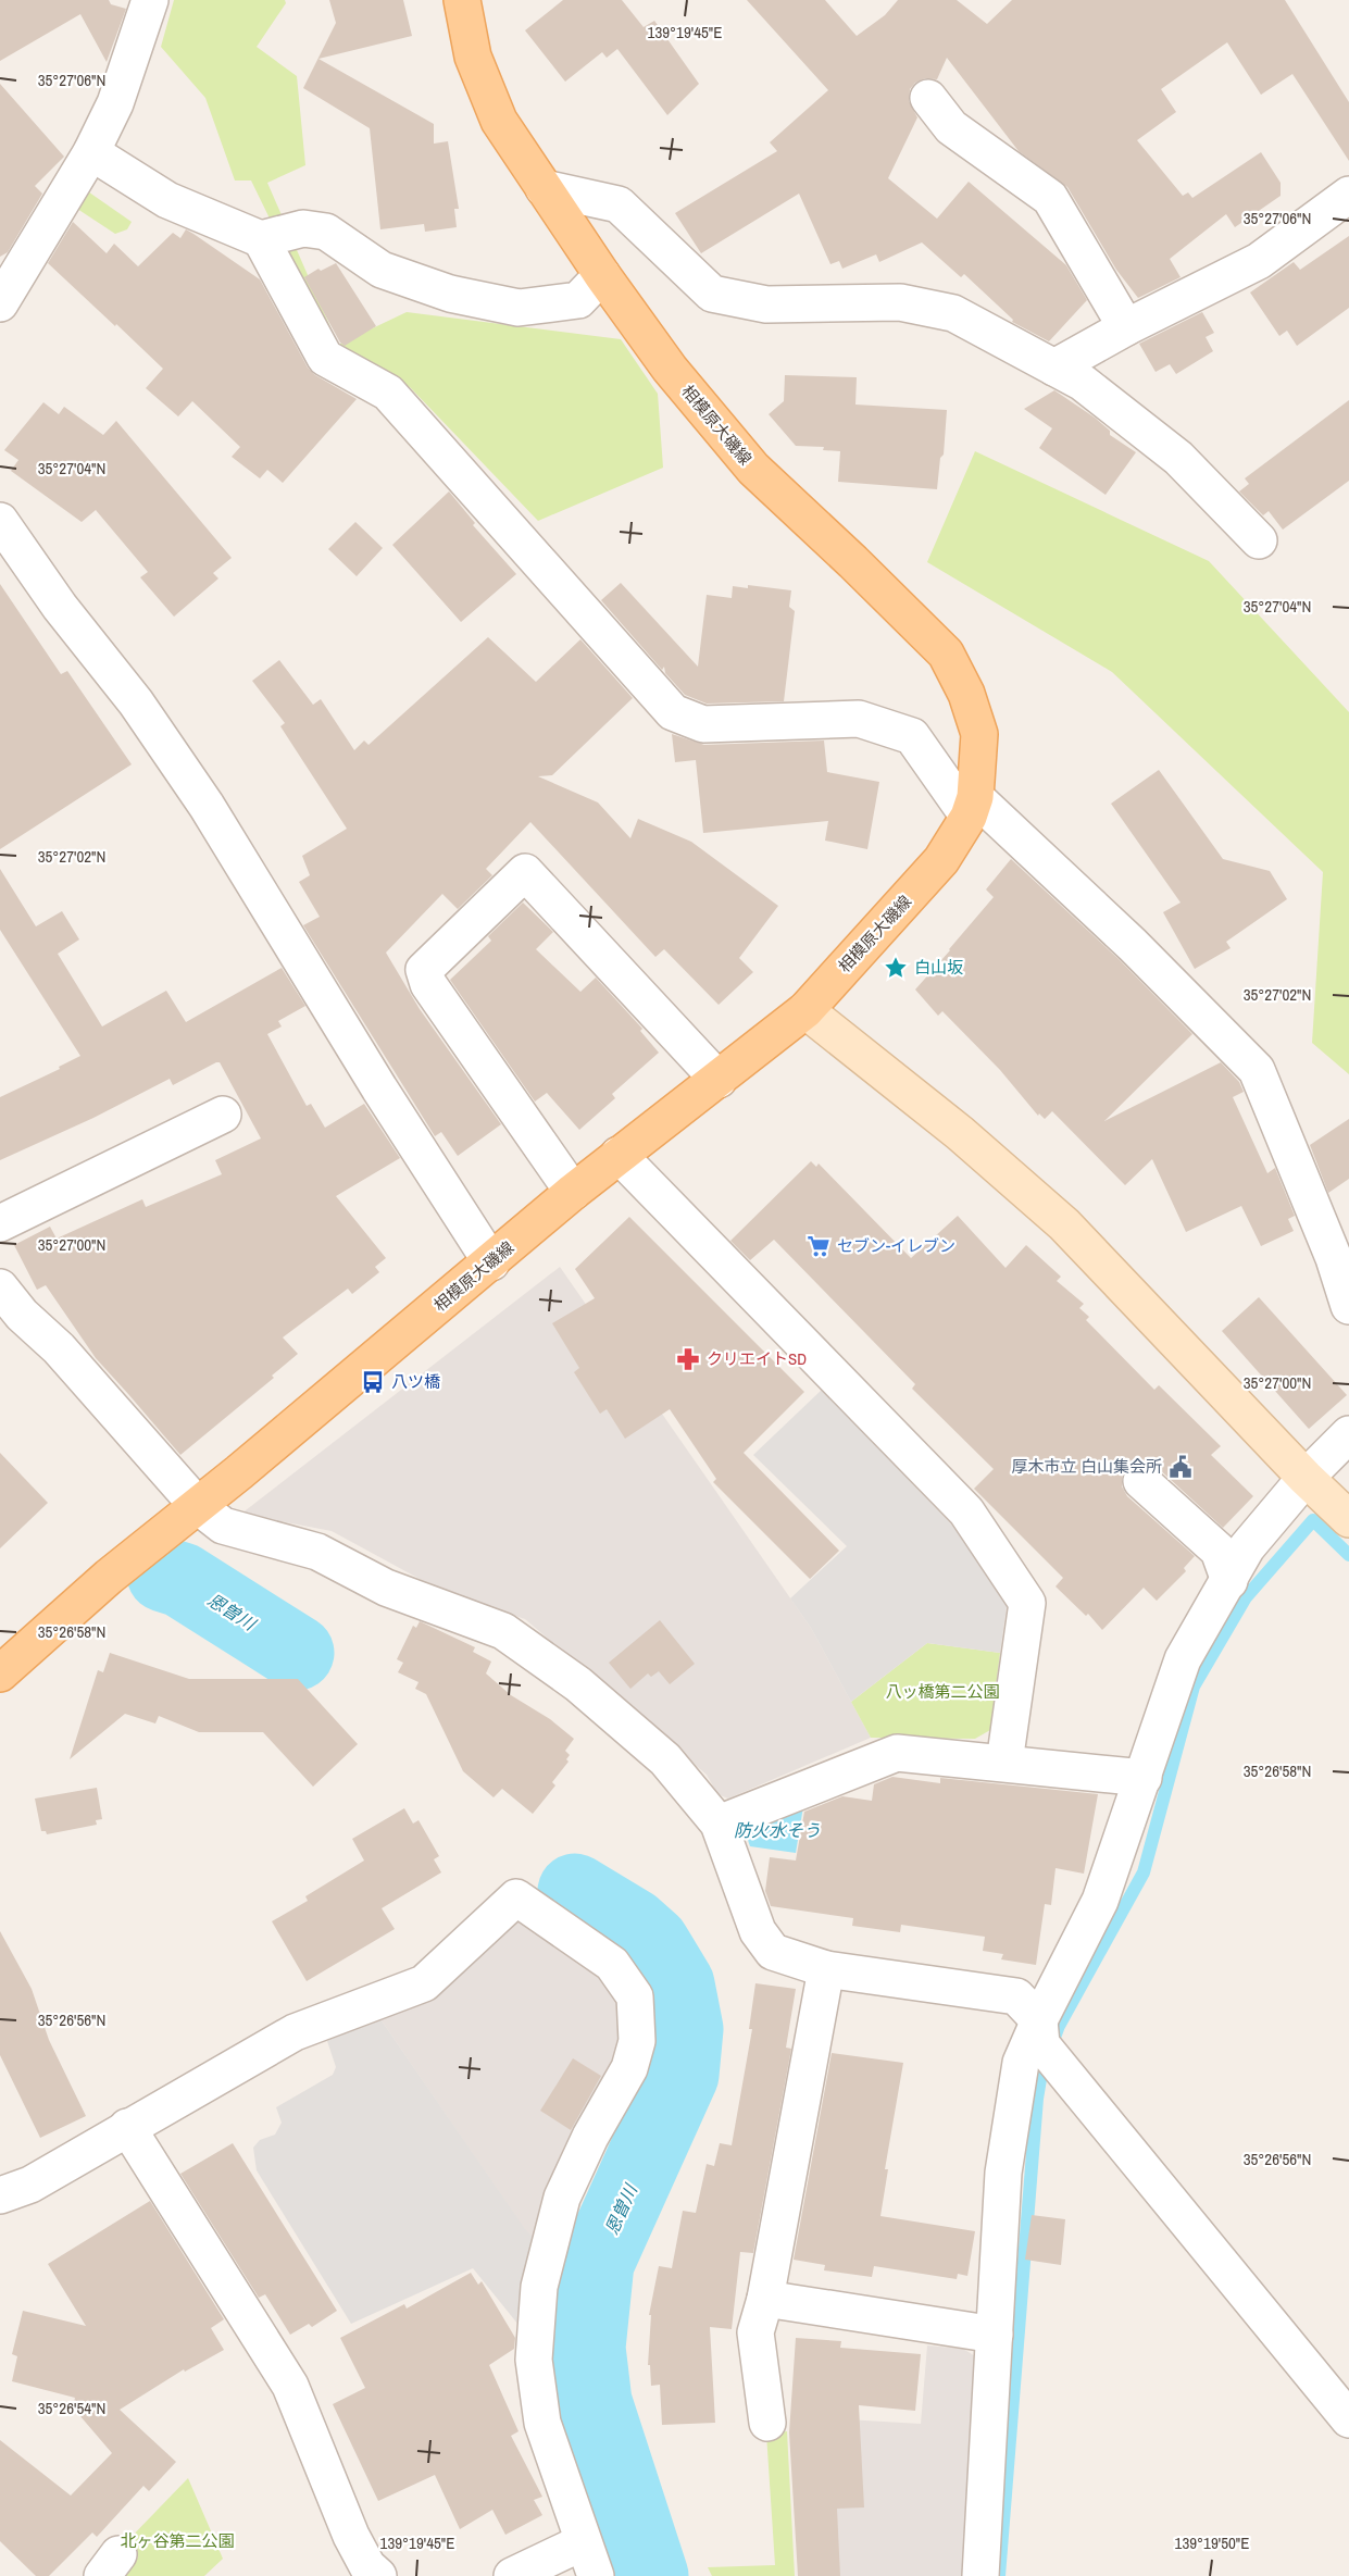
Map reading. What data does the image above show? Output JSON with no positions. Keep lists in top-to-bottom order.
{
  "streets": {
    "main road": ["相模原大磯線"]
  },
  "water": ["恩曽川", "防火水そう"],
  "parks": ["八ッ橋第二公園", "北ヶ谷第二公園"],
  "places": {
    "place": ["白山坂"],
    "supermarket": ["セブン-イレブン"],
    "pharmacy": ["クリエイトSD"],
    "bus stop": ["八ツ橋"],
    "public building": ["厚木市立 白山集会所"]
  },
  "coordinates": [
    "139°19'45\"E",
    "35°27'06\"N",
    "35°27'04\"N",
    "35°27'02\"N",
    "35°27'00\"N",
    "35°26'58\"N",
    "35°26'56\"N",
    "35°26'54\"N",
    "139°19'50\"E"
  ]
}
